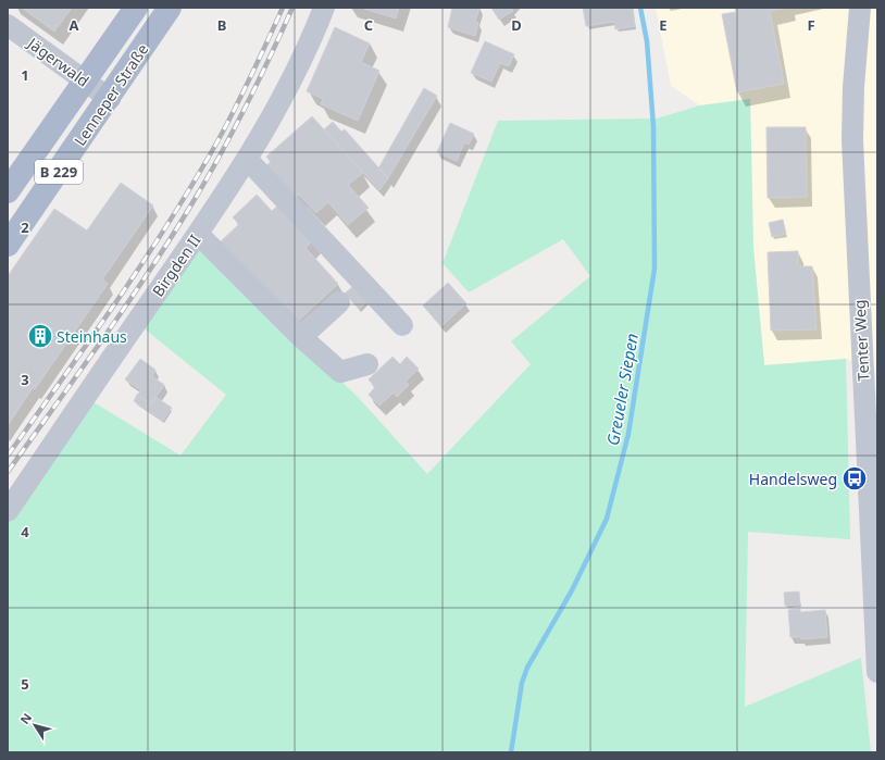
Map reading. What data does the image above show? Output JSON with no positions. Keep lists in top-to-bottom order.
{
  "streets": {
    "main road": ["Lenneper Straße", "B 229"],
    "street": ["Jägerwald", "Birgden II", "Tenter Weg"]
  },
  "crossings": [
    ["Jägerwald", "Lenneper Straße"]
  ],
  "water": ["Greueler Siepen"],
  "places": {
    "building": ["Steinhaus"],
    "bus stop": ["Handelsweg"]
  },
  "north": "top left",
  "grid": {
    "columns": [
      "A",
      "B",
      "C",
      "D",
      "E",
      "F"
    ],
    "rows": [
      "1",
      "2",
      "3",
      "4",
      "5"
    ]
  }
}
